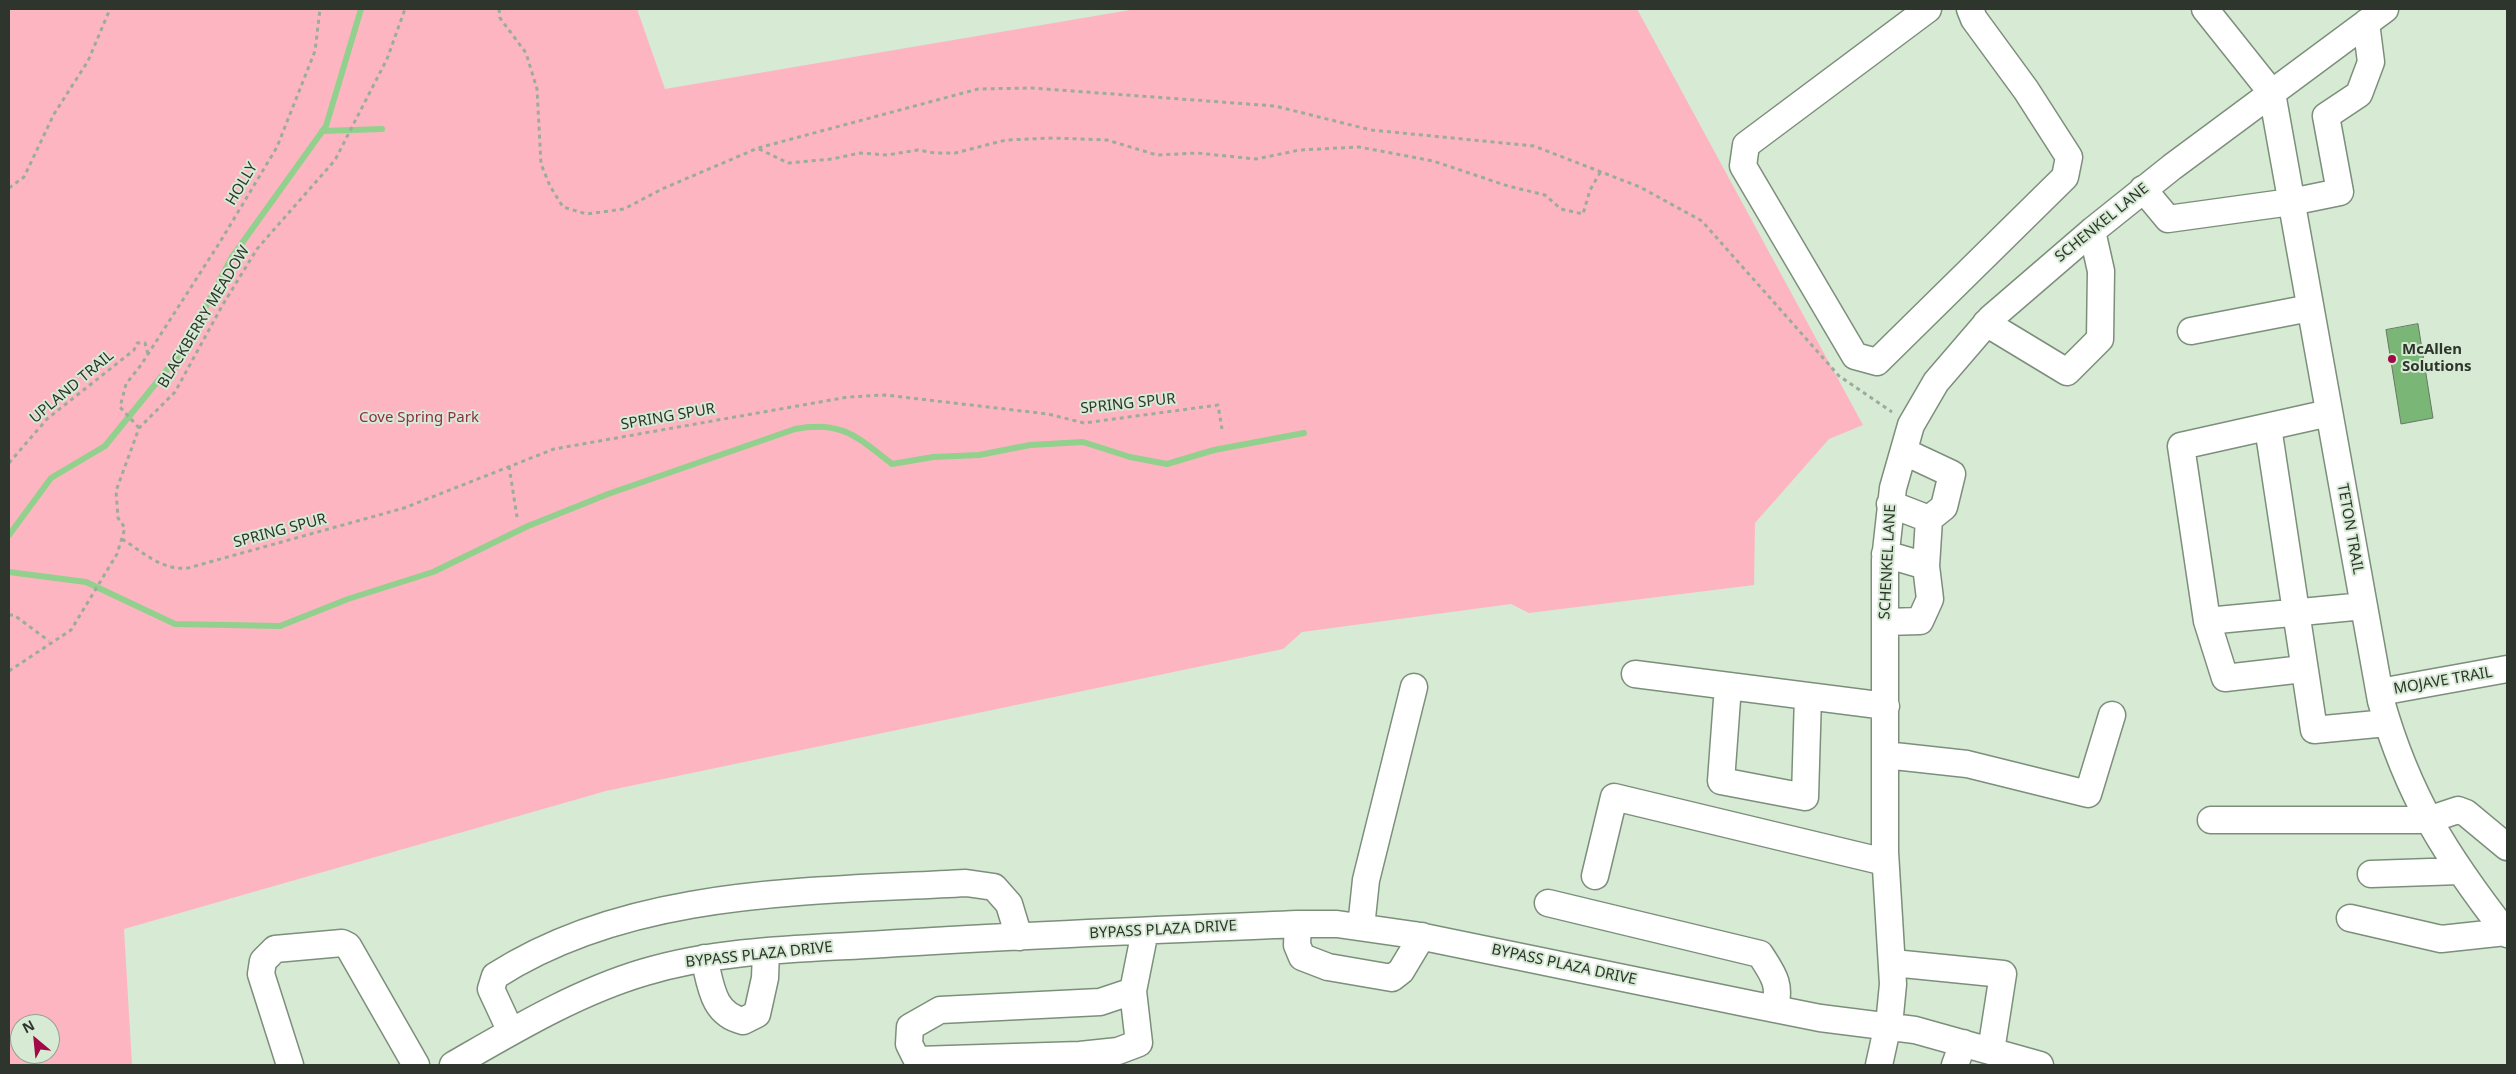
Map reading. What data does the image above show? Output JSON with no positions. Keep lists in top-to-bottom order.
{
  "streets": {
    "street": [
      "SCHENKEL LANE",
      "TETON TRAIL",
      "MOJAVE TRAIL",
      "BYPASS PLAZA DRIVE"
    ],
    "path": [
      "HOLLY",
      "BLACKBERRY MEADOW",
      "UPLAND TRAIL",
      "SPRING SPUR"
    ]
  },
  "crossings": [
    ["HOLLY", "BLACKBERRY MEADOW"],
    ["HOLLY", "UPLAND TRAIL"],
    ["SCHENKEL LANE", "TETON TRAIL"],
    ["SCHENKEL LANE", "BYPASS PLAZA DRIVE"],
    ["TETON TRAIL", "MOJAVE TRAIL"]
  ],
  "parks": ["Cove Spring Park"],
  "places": ["McAllen Solutions"],
  "north": "top left"
}
